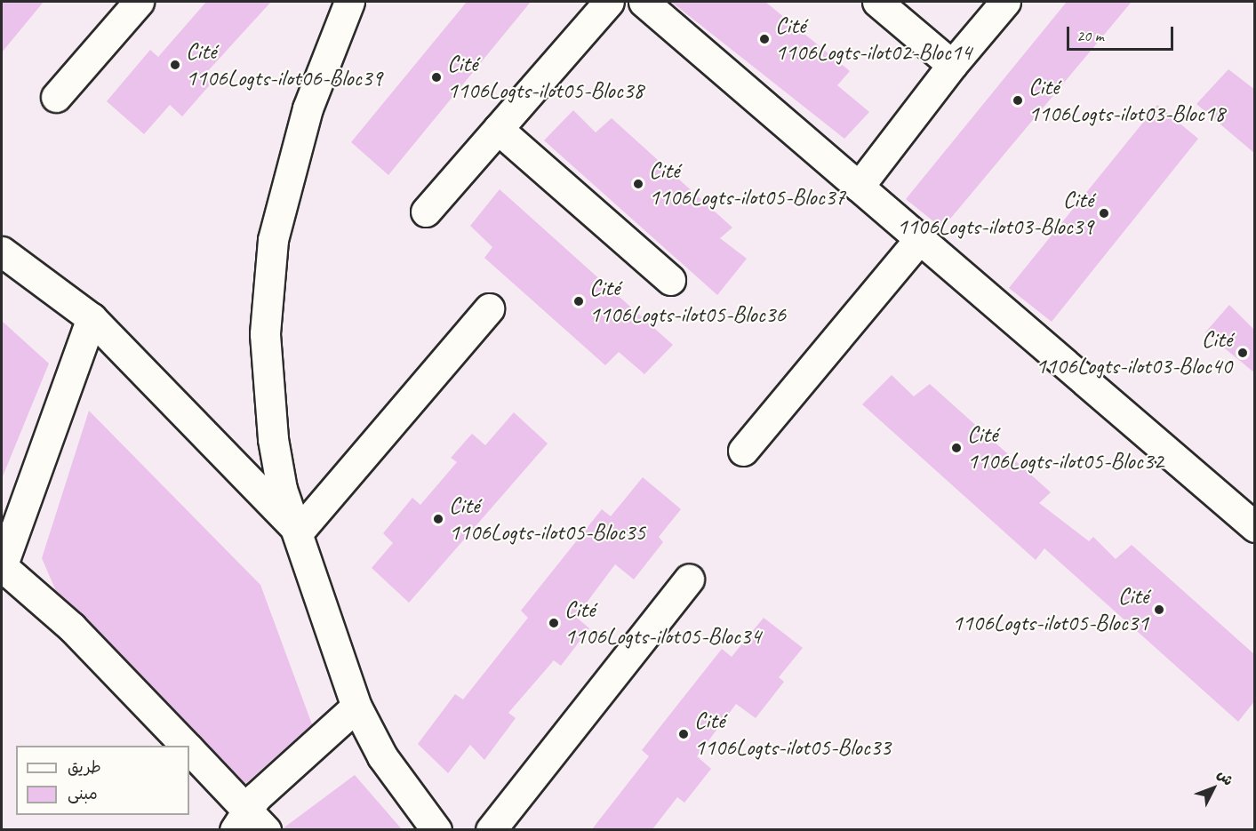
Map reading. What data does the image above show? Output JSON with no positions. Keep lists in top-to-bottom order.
{
  "places": [
    "Cité 1106Logts-ilot02-Bloc14",
    "Cité 1106Logts-ilot06-Bloc39",
    "Cité 1106Logts-ilot05-Bloc38",
    "Cité 1106Logts-ilot03-Bloc18",
    "Cité 1106Logts-ilot05-Bloc37",
    "Cité 1106Logts-ilot03-Bloc39",
    "Cité 1106Logts-ilot05-Bloc36",
    "Cité 1106Logts-ilot03-Bloc40",
    "Cité 1106Logts-ilot05-Bloc32",
    "Cité 1106Logts-ilot05-Bloc35",
    "Cité 1106Logts-ilot05-Bloc31",
    "Cité 1106Logts-ilot05-Bloc34",
    "Cité 1106Logts-ilot05-Bloc33"
  ],
  "legend": ["طريق", "مبنى"],
  "scale_bar": "20 m",
  "north": "top right"
}
